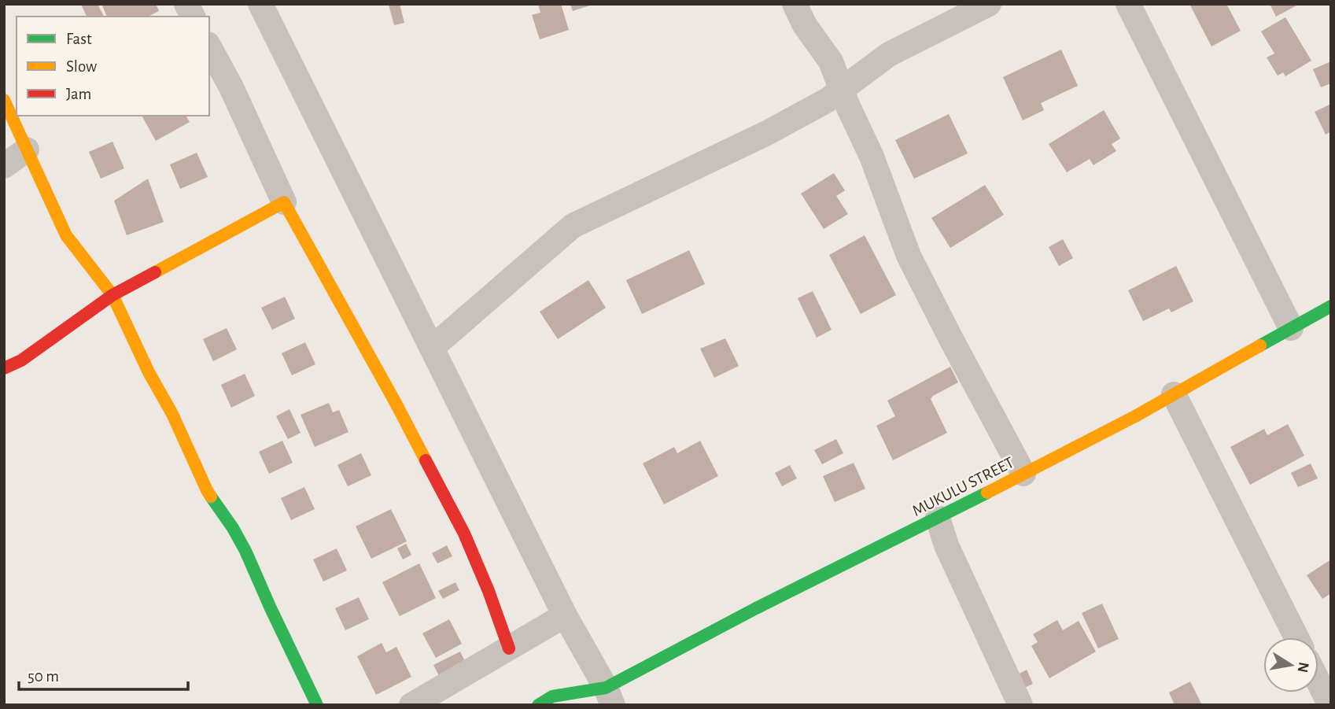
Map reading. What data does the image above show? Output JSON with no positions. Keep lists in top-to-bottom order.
{
  "streets": {
    "street": ["MUKULU STREET"]
  },
  "legend": ["Fast", "Slow", "Jam"],
  "scale_bar": "50 m",
  "north": "right"
}
